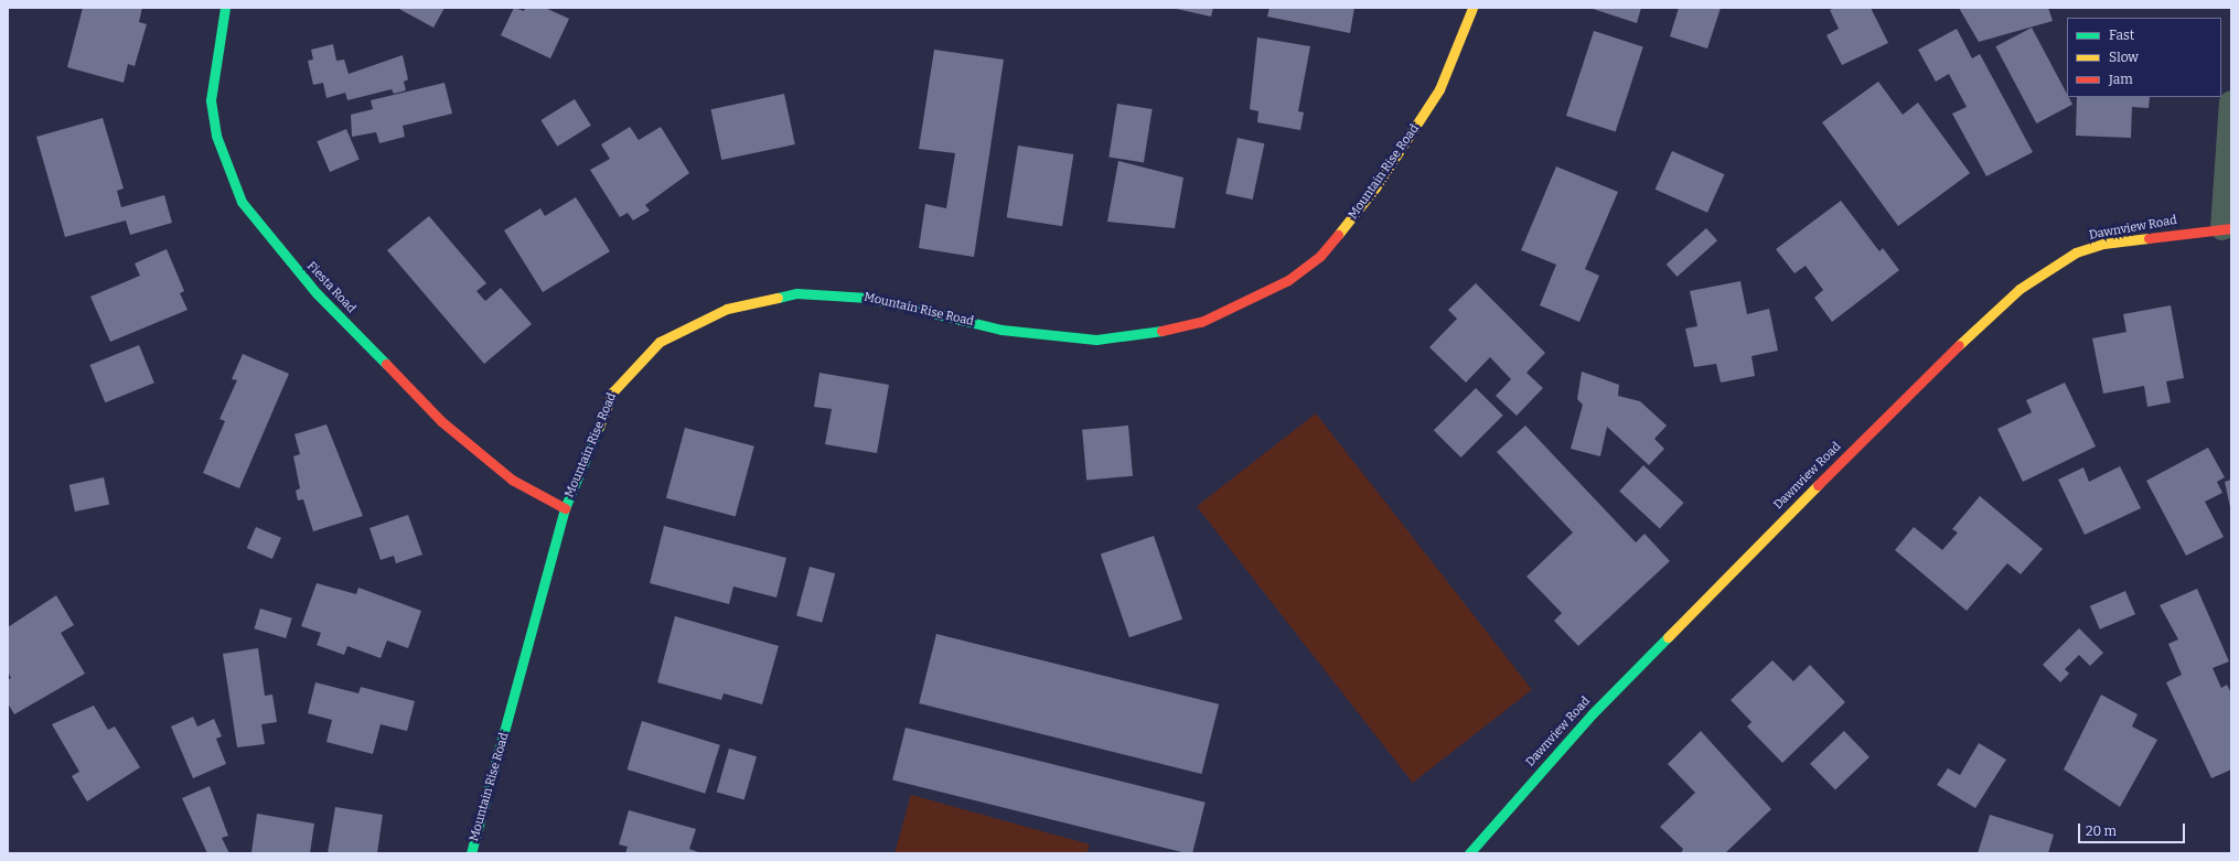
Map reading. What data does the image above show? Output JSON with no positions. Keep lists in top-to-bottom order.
{
  "streets": {
    "street": ["Mountain Rise Road", "Dawnview Road", "Fiesta Road"]
  },
  "crossings": [
    ["Mountain Rise Road", "Fiesta Road"]
  ],
  "legend": ["Fast", "Slow", "Jam"],
  "scale_bar": "20 m"
}
